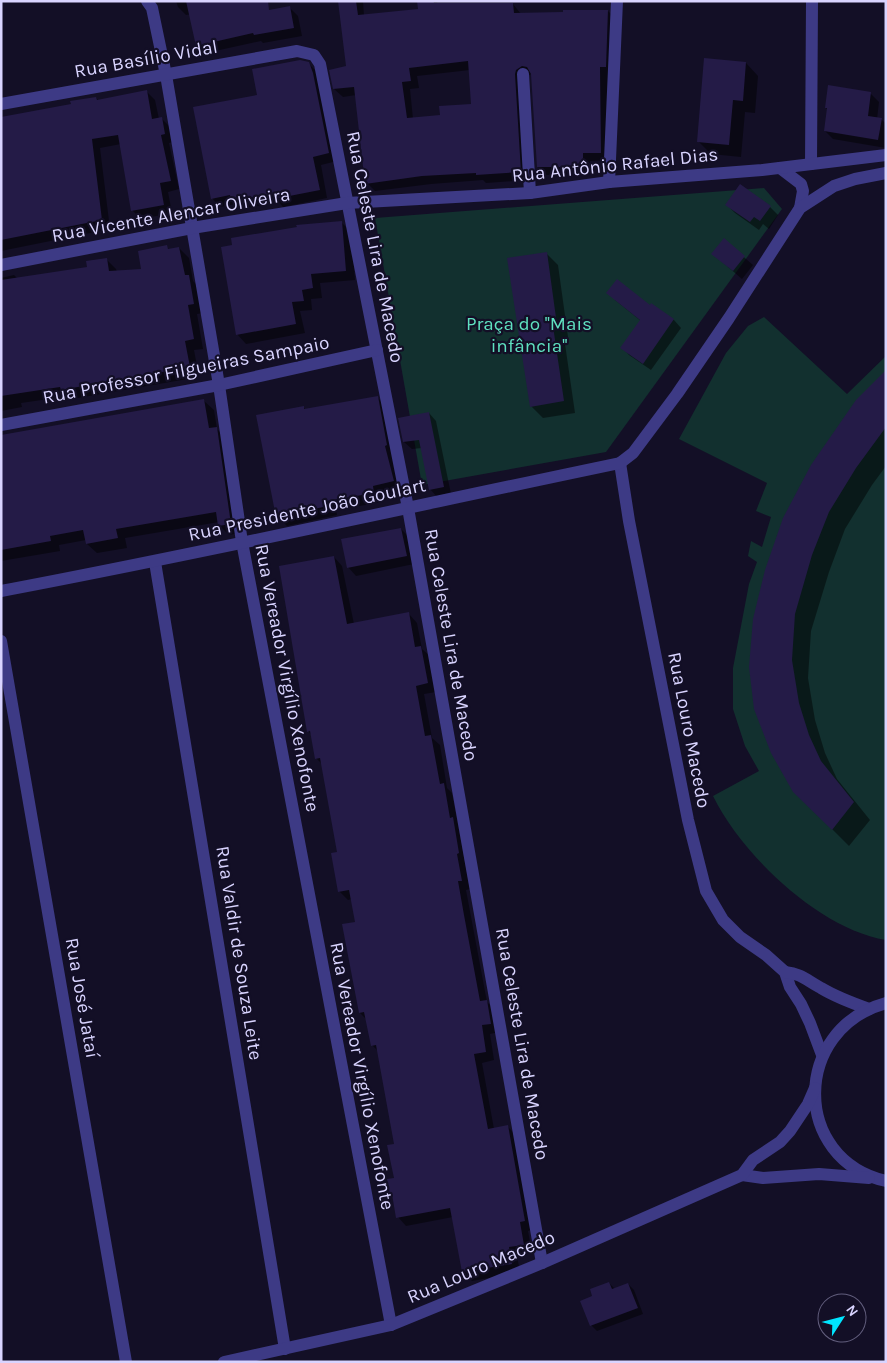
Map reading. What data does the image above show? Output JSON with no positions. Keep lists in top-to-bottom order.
{
  "streets": {
    "street": [
      "Rua Basílio Vidal",
      "Rua Antônio Rafael Dias",
      "Rua Vicente Alencar Oliveira",
      "Rua Celeste Lira de Macedo",
      "Rua Professor Filgueiras Sampaio",
      "Rua Presidente João Goulart",
      "Rua Vereador Virgílio Xenofonte",
      "Rua Louro Macedo",
      "Rua Valdir de Souza Leite",
      "Rua José Jataí"
    ]
  },
  "crossings": [
    ["Rua Basílio Vidal", "Rua Celeste Lira de Macedo"],
    ["Rua Basílio Vidal", "Rua Vereador Virgílio Xenofonte"],
    ["Rua Antônio Rafael Dias", "Rua Vicente Alencar Oliveira"],
    ["Rua Antônio Rafael Dias", "Rua Celeste Lira de Macedo"],
    ["Rua Vicente Alencar Oliveira", "Rua Celeste Lira de Macedo"],
    ["Rua Vicente Alencar Oliveira", "Rua Vereador Virgílio Xenofonte"],
    ["Rua Celeste Lira de Macedo", "Rua Professor Filgueiras Sampaio"],
    ["Rua Celeste Lira de Macedo", "Rua Presidente João Goulart"],
    ["Rua Celeste Lira de Macedo", "Rua Louro Macedo"],
    ["Rua Professor Filgueiras Sampaio", "Rua Vereador Virgílio Xenofonte"],
    ["Rua Presidente João Goulart", "Rua Vereador Virgílio Xenofonte"],
    ["Rua Presidente João Goulart", "Rua Louro Macedo"],
    ["Rua Presidente João Goulart", "Rua Valdir de Souza Leite"],
    ["Rua Vereador Virgílio Xenofonte", "Rua Louro Macedo"],
    ["Rua Louro Macedo", "Rua Valdir de Souza Leite"]
  ],
  "parks": ["Praça do ''Mais infância''"],
  "north": "top right"
}
